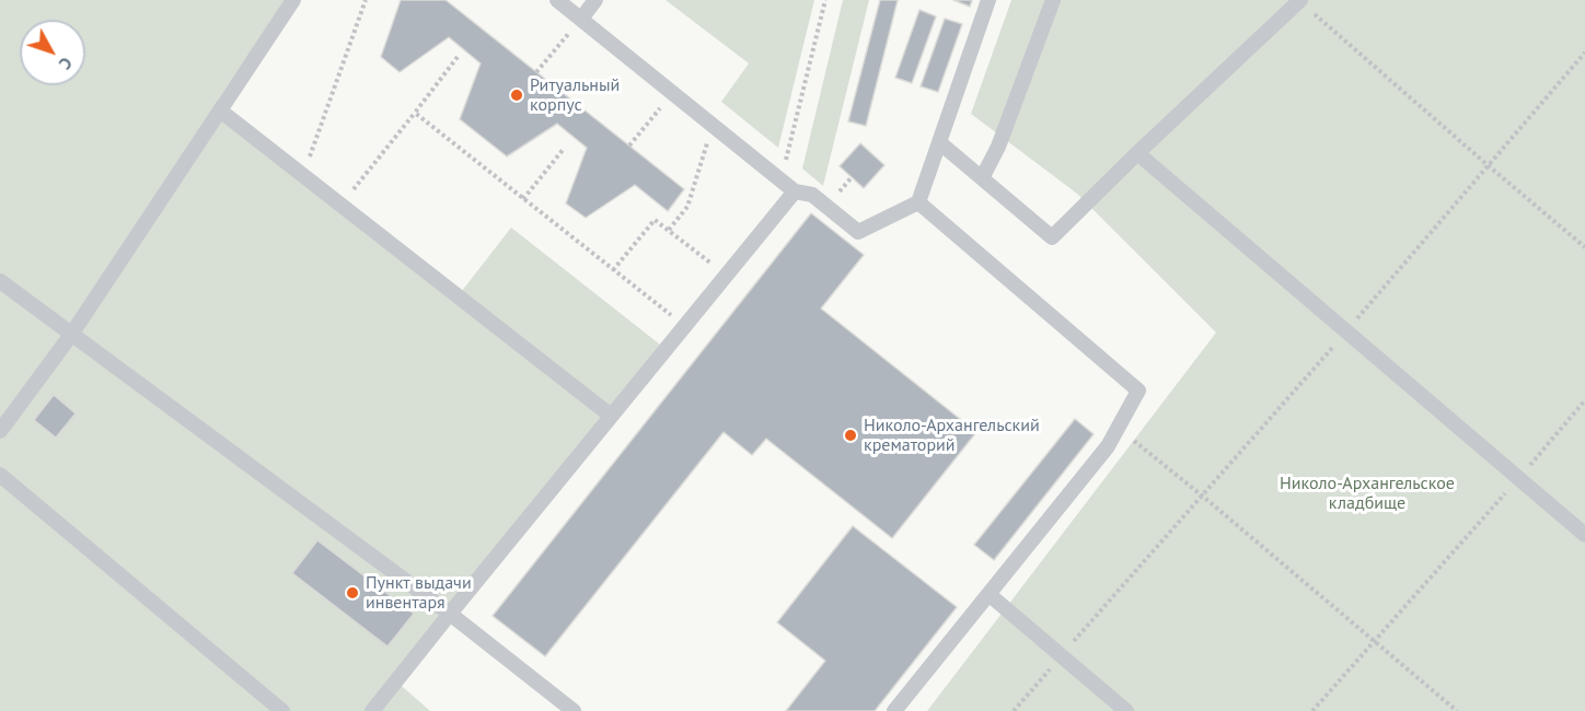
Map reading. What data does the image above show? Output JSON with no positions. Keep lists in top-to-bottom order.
{
  "parks": ["Николо-Архангельское кладбище"],
  "places": ["Ритуальный корпус", "Николо-Архангельский крематорий", "Пункт выдачи инвентаря"],
  "north": "bottom right"
}
